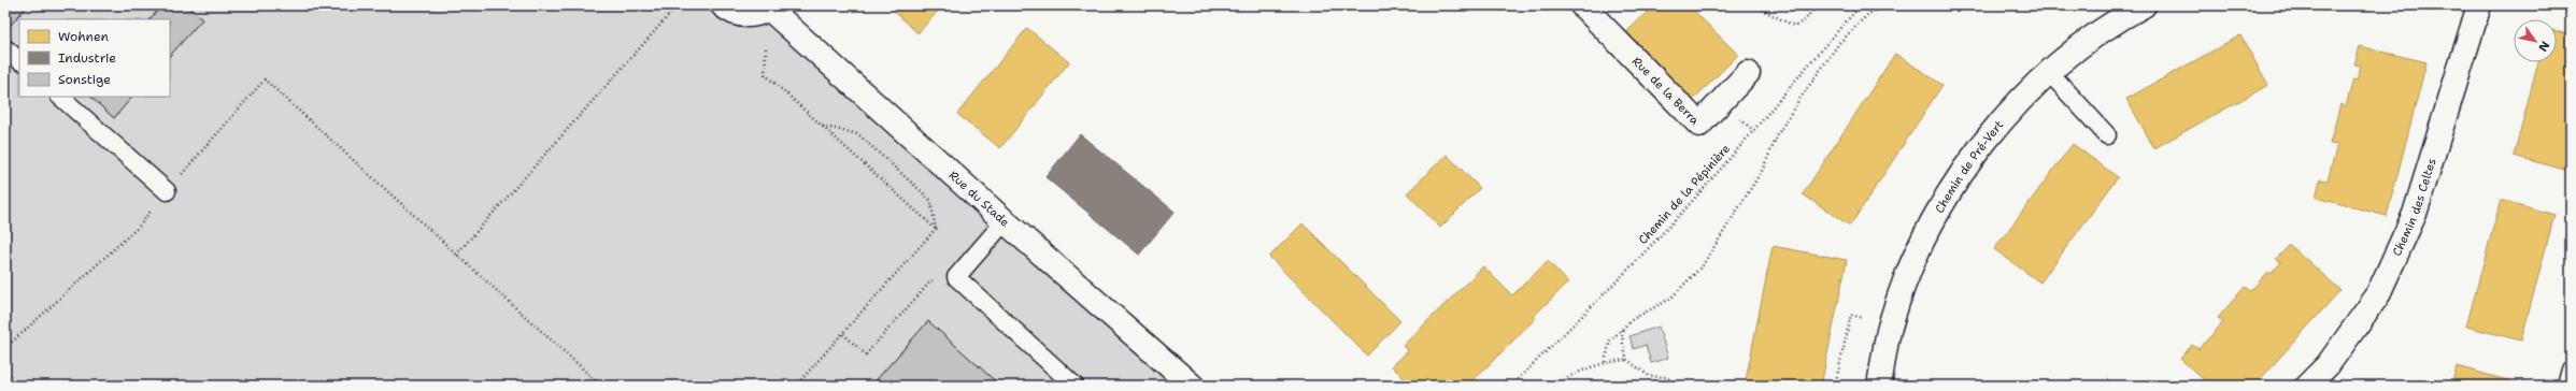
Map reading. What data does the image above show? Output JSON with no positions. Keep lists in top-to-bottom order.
{
  "streets": {
    "street": [
      "Rue de la Berra",
      "Chemin de Pré-Vert",
      "Rue du Stade",
      "Chemin des Celtes"
    ],
    "path": ["Chemin de la Pépinière"]
  },
  "legend": ["Wohnen", "Industrie", "Sonstige"],
  "north": "bottom right"
}
